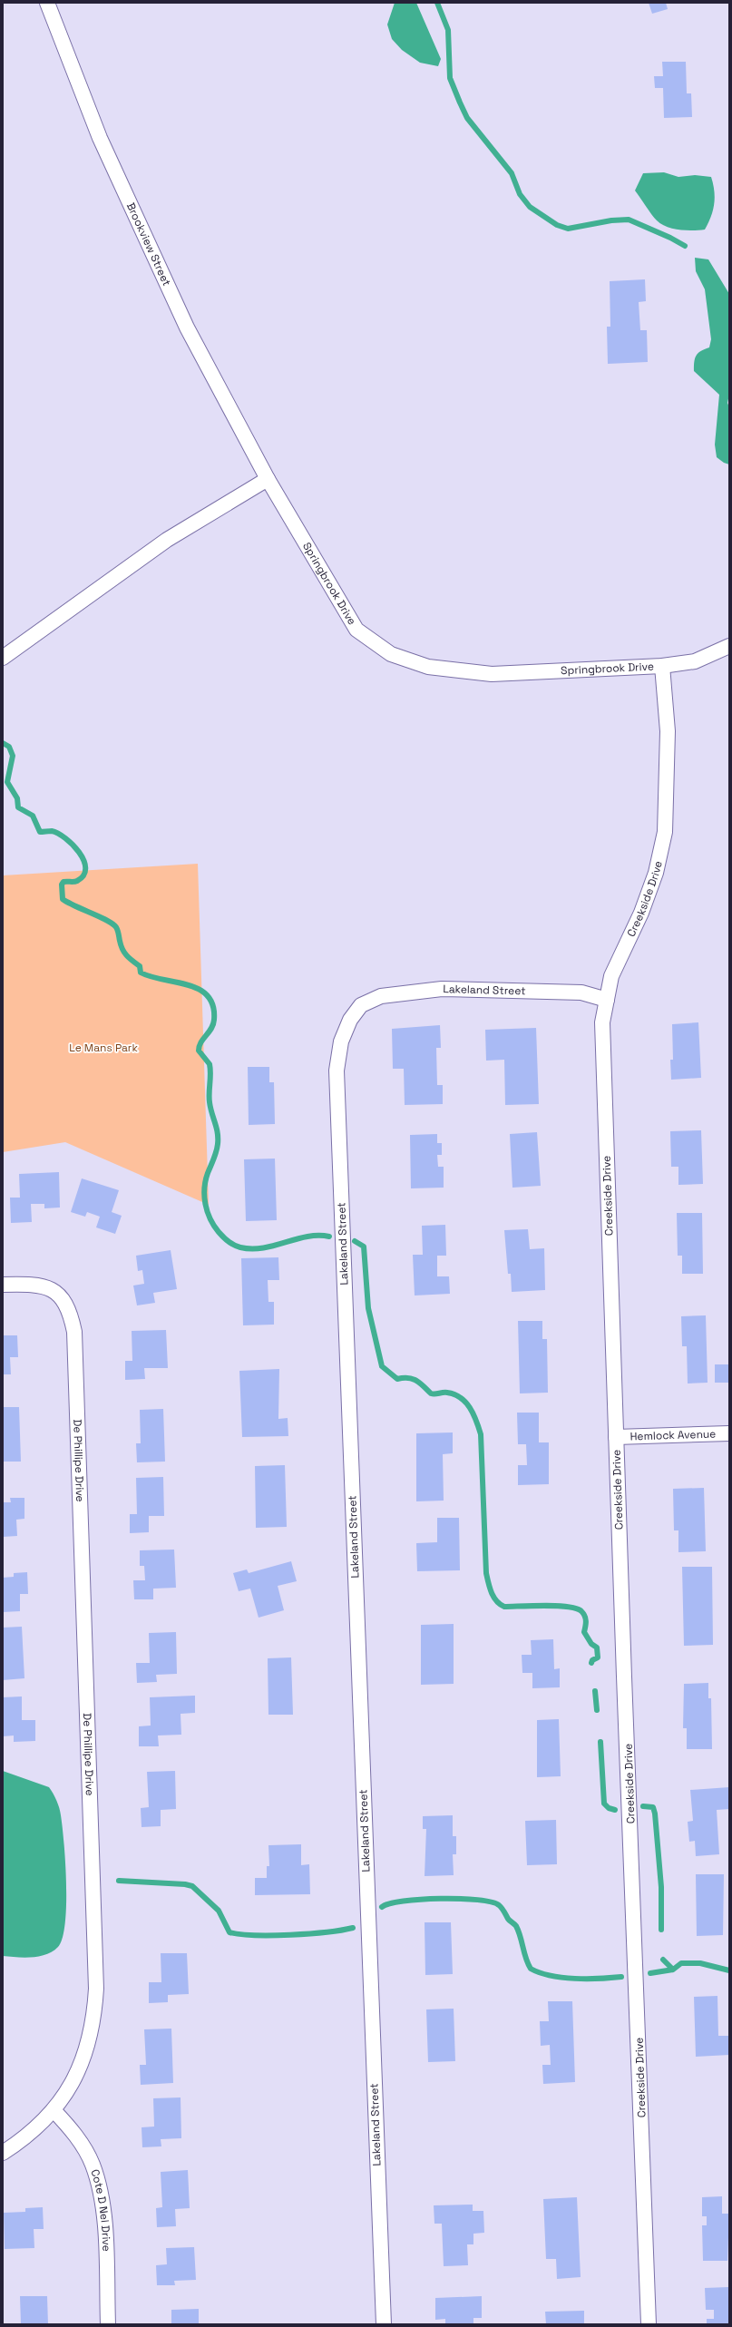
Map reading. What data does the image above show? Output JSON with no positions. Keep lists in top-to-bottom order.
{
  "streets": {
    "street": [
      "Brookview Street",
      "Springbrook Drive",
      "Creekside Drive",
      "Lakeland Street",
      "Hemlock Avenue",
      "De Phillipe Drive",
      "Cote D Nel Drive"
    ]
  },
  "crossings": [
    ["Brookview Street", "Springbrook Drive"],
    ["Springbrook Drive", "Creekside Drive"],
    ["Creekside Drive", "Lakeland Street"],
    ["Creekside Drive", "Hemlock Avenue"],
    ["De Phillipe Drive", "Cote D Nel Drive"]
  ],
  "parks": ["Le Mans Park"]
}
